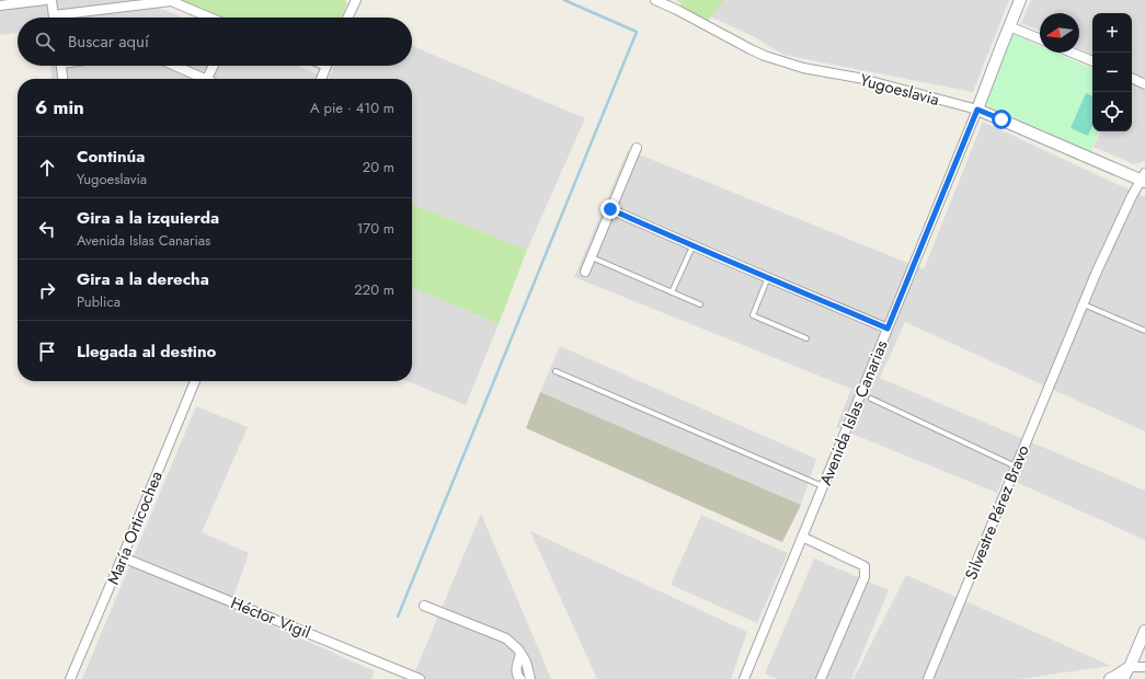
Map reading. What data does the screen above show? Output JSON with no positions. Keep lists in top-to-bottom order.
{
  "streets": {
    "street": [
      "Yugoeslavia",
      "Avenida Islas Canarias",
      "Silvestre Pérez Bravo",
      "María Orticochea",
      "Héctor Vigil"
    ]
  },
  "crossings": [
    ["Yugoeslavia", "Avenida Islas Canarias"],
    ["Yugoeslavia", "Silvestre Pérez Bravo"],
    ["María Orticochea", "Héctor Vigil"]
  ],
  "north": "left",
  "page": {
    "map_buttons": ["+", "−"],
    "search": "Buscar aquí",
    "heading": ["6 min", "A pie · 410 m"],
    "list": [
      ["Continúa", "Yugoeslavia", "20 m"],
      ["Gira a la izquierda", "Avenida Islas Canarias", "170 m"],
      ["Gira a la derecha", "Publica", "220 m"],
      "Llegada al destino"
    ]
  }
}
